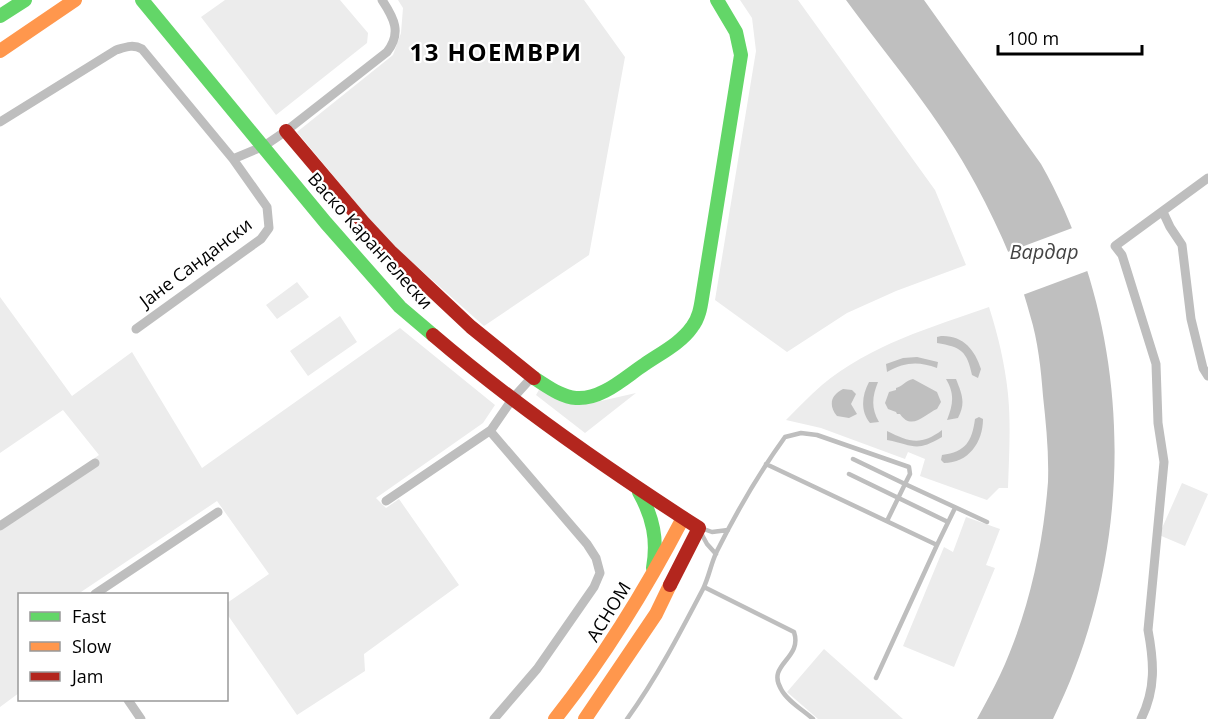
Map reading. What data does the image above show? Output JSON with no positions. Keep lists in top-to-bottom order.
{
  "streets": {
    "street": ["Васко Карангелески", "Јане Сандански", "АСНОМ"]
  },
  "crossings": [
    ["Васко Карангелески", "АСНОМ"]
  ],
  "districts": ["13 НОЕМВРИ"],
  "water": ["Вардар"],
  "legend": ["Fast", "Slow", "Jam"],
  "scale_bar": "100 m"
}
